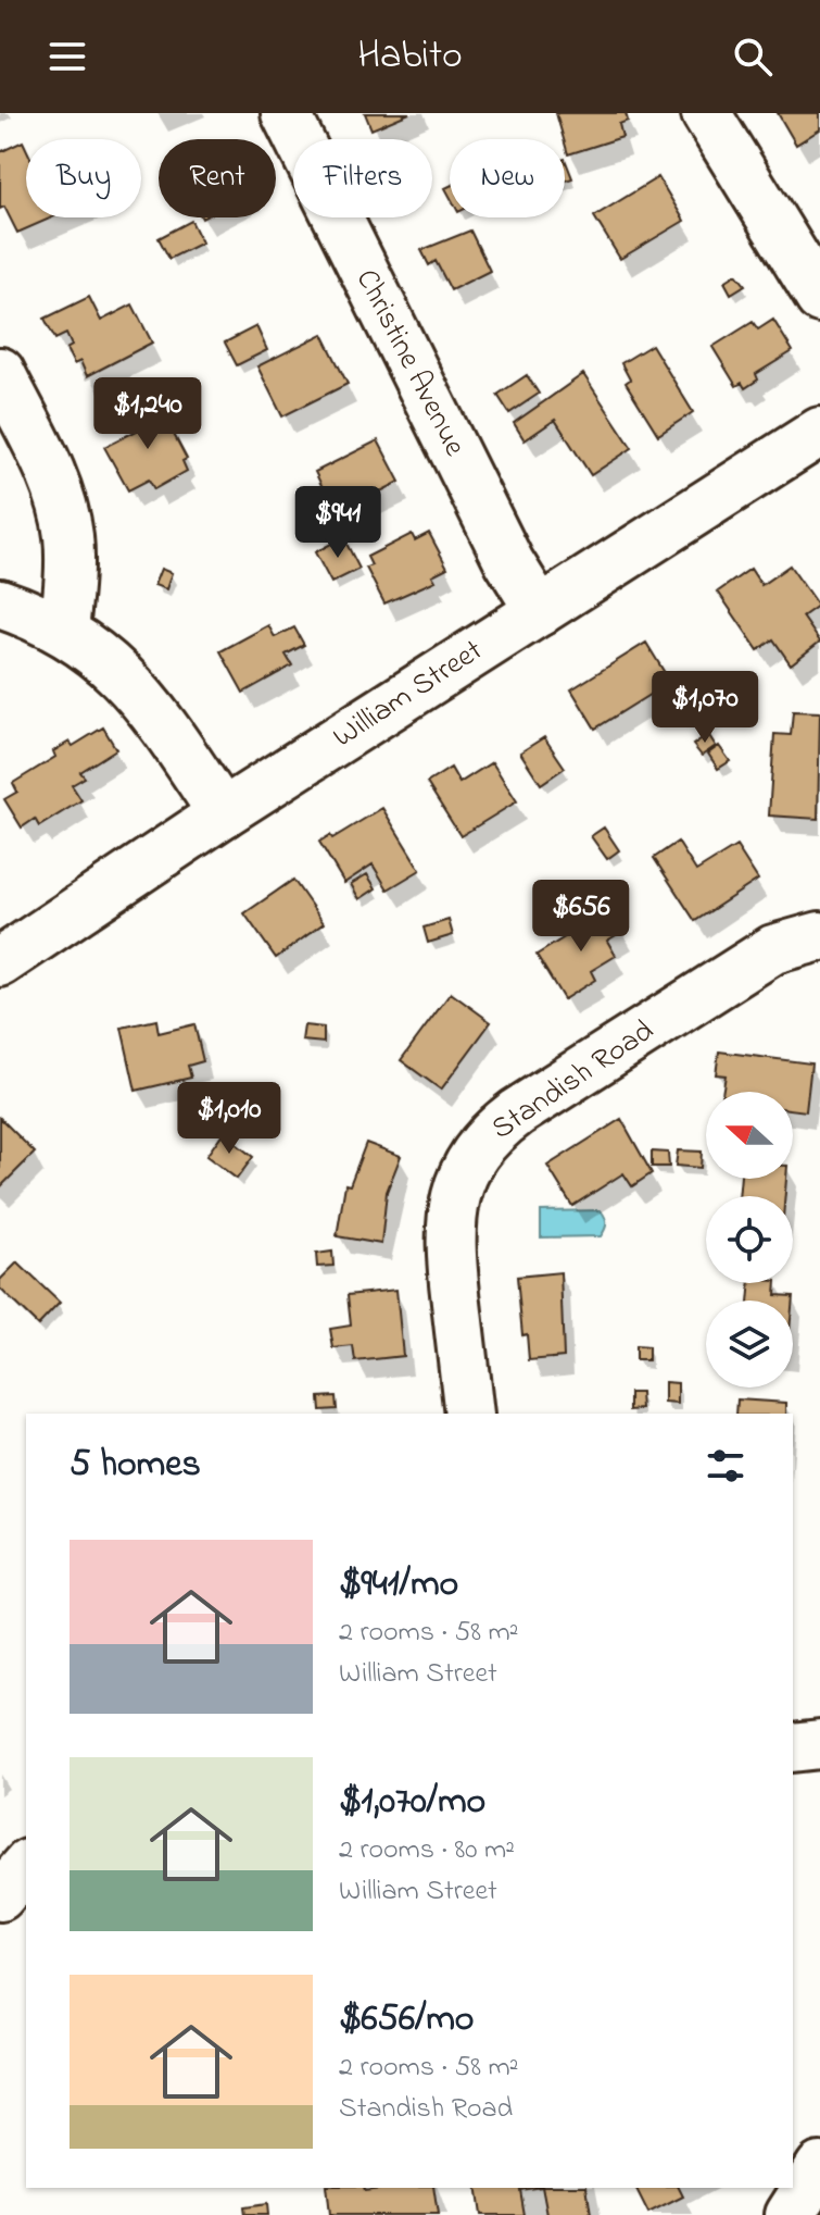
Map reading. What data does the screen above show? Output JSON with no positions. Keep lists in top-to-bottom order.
{
  "streets": {
    "street": ["Christine Avenue", "William Street", "Standish Road"]
  },
  "crossings": [
    ["Christine Avenue", "William Street"]
  ],
  "north": "left",
  "page": {
    "header": "Habito",
    "chip": [
      "Buy",
      "Rent",
      "Filters",
      "New"
    ],
    "price": [
      "$1,240",
      "$941",
      "$1,070",
      "$656",
      "$1,010"
    ],
    "heading": "5 homes",
    "list": [
      {
        "name": "$941/mo",
        "note": "2 rooms · 58 m² · William Street"
      },
      {
        "name": "$1,070/mo",
        "note": "2 rooms · 80 m² · William Street"
      },
      {
        "name": "$656/mo",
        "note": "2 rooms · 58 m² · Standish Road"
      }
    ]
  }
}
